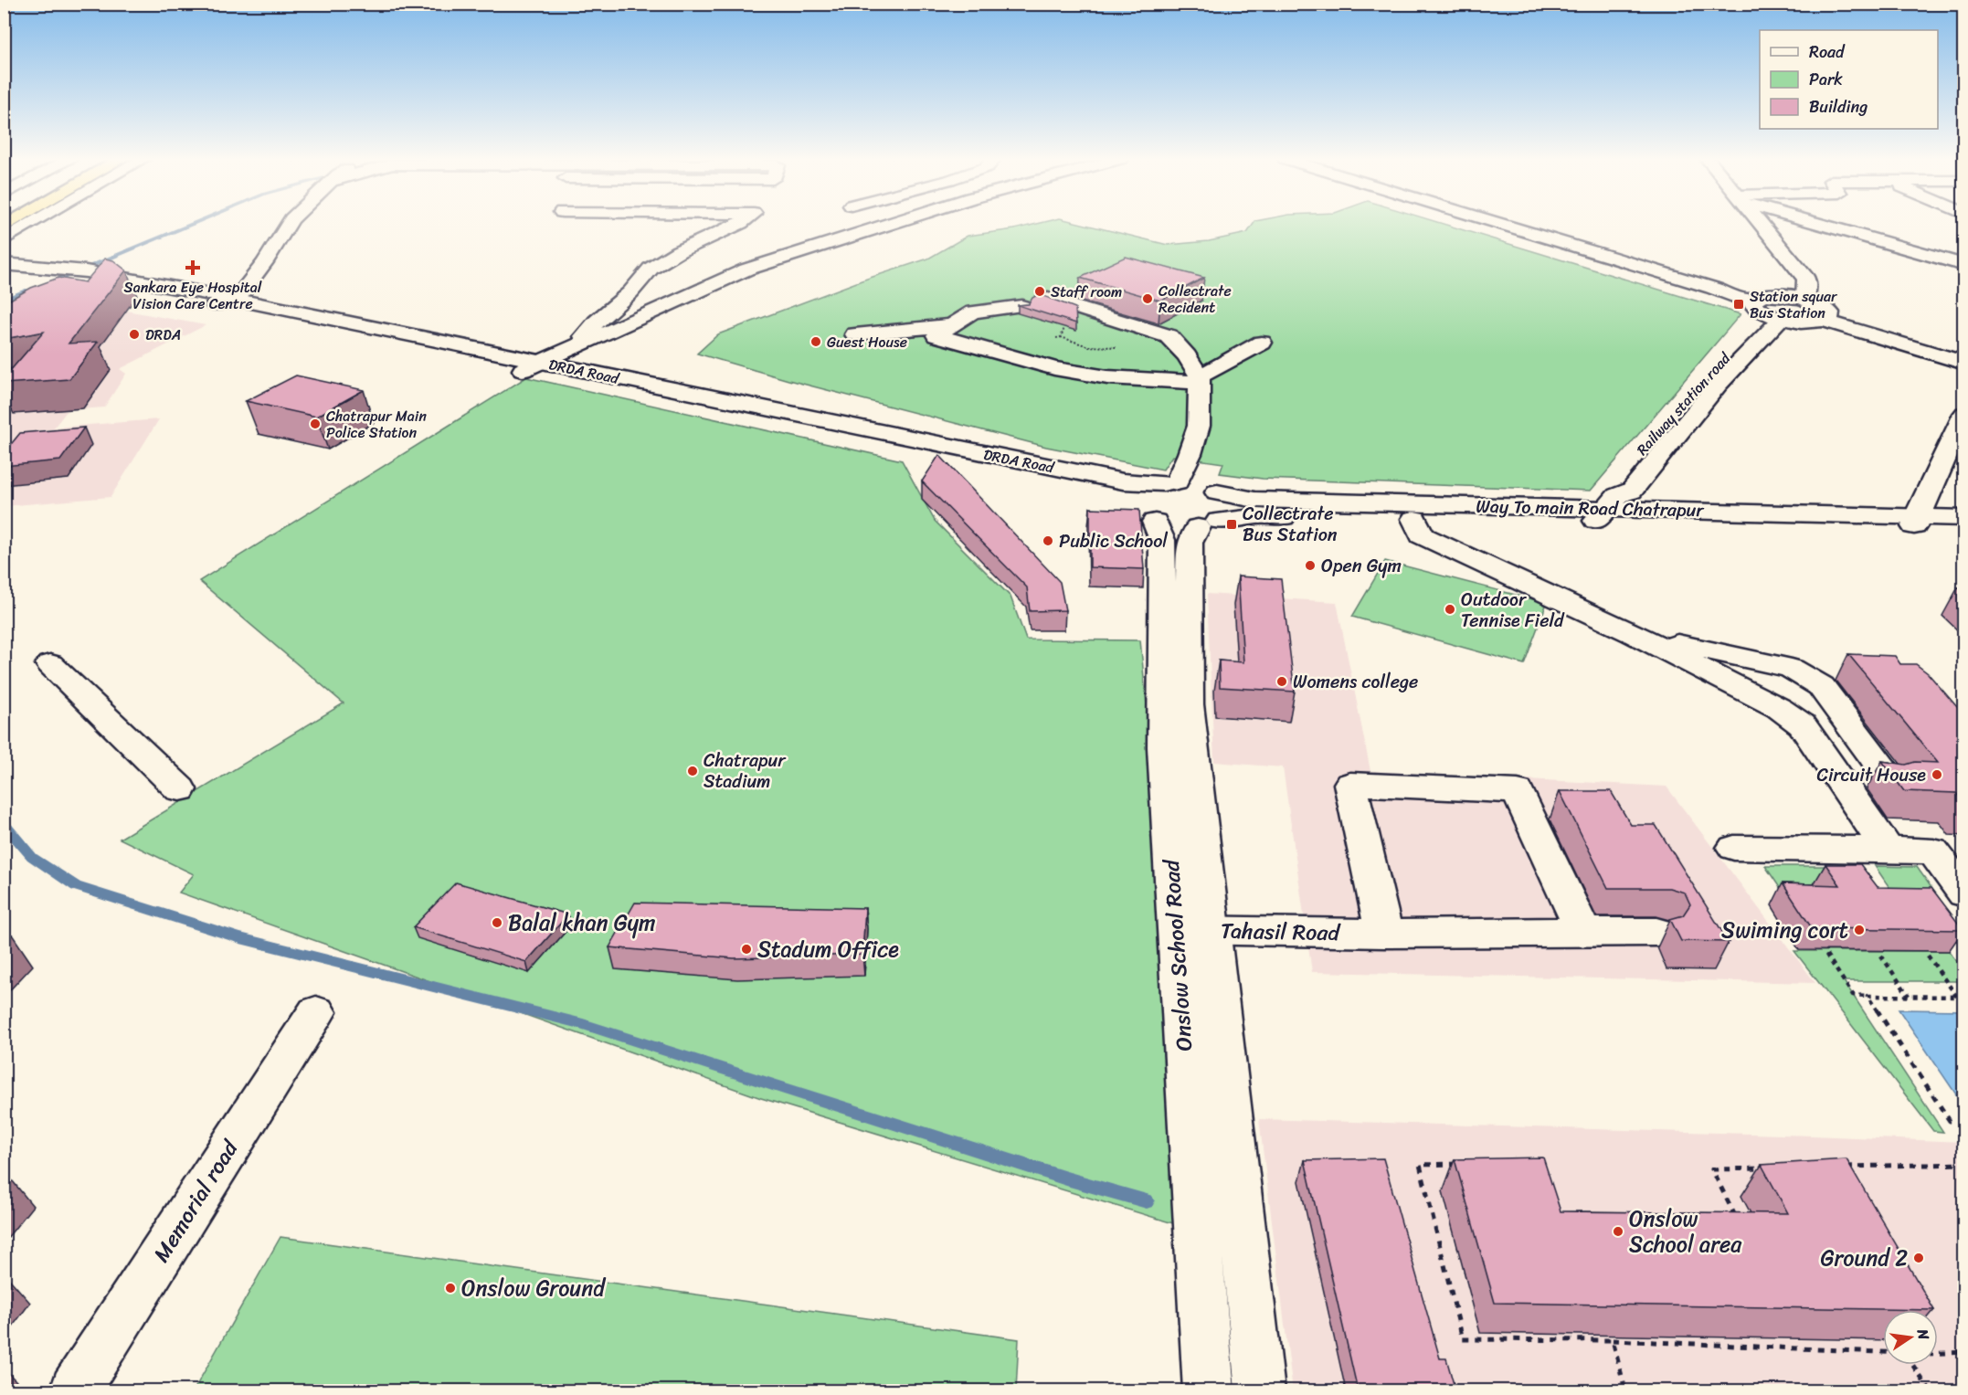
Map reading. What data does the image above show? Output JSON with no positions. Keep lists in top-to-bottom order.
{
  "streets": {
    "street": [
      "DRDA Road",
      "Railway station road",
      "Way To main Road Chatrapur",
      "Tahasil Road",
      "Onslow School Road",
      "Memorial road"
    ]
  },
  "crossings": [
    ["DRDA Road", "Way To main Road Chatrapur"],
    ["DRDA Road", "Onslow School Road"],
    ["Railway station road", "Way To main Road Chatrapur"],
    ["Way To main Road Chatrapur", "Onslow School Road"],
    ["Tahasil Road", "Onslow School Road"]
  ],
  "places": {
    "health": ["Sankara Eye Hospital Vision Care Centre"],
    "other": [
      "Staff room",
      "Collectrate Recident",
      "DRDA",
      "Guest House",
      "Chatrapur Main Police Station",
      "Public School",
      "Open Gym",
      "Outdoor Tennise Field",
      "Womens college",
      "Chatrapur Stadium",
      "Circuit House",
      "Balal khan Gym",
      "Swiming cort",
      "Stadum Office",
      "Onslow School area",
      "Ground 2",
      "Onslow Ground"
    ],
    "transit": ["Station squar Bus Station", "Collectrate Bus Station"]
  },
  "legend": ["Road", "Park", "Building"],
  "north": "right"
}
